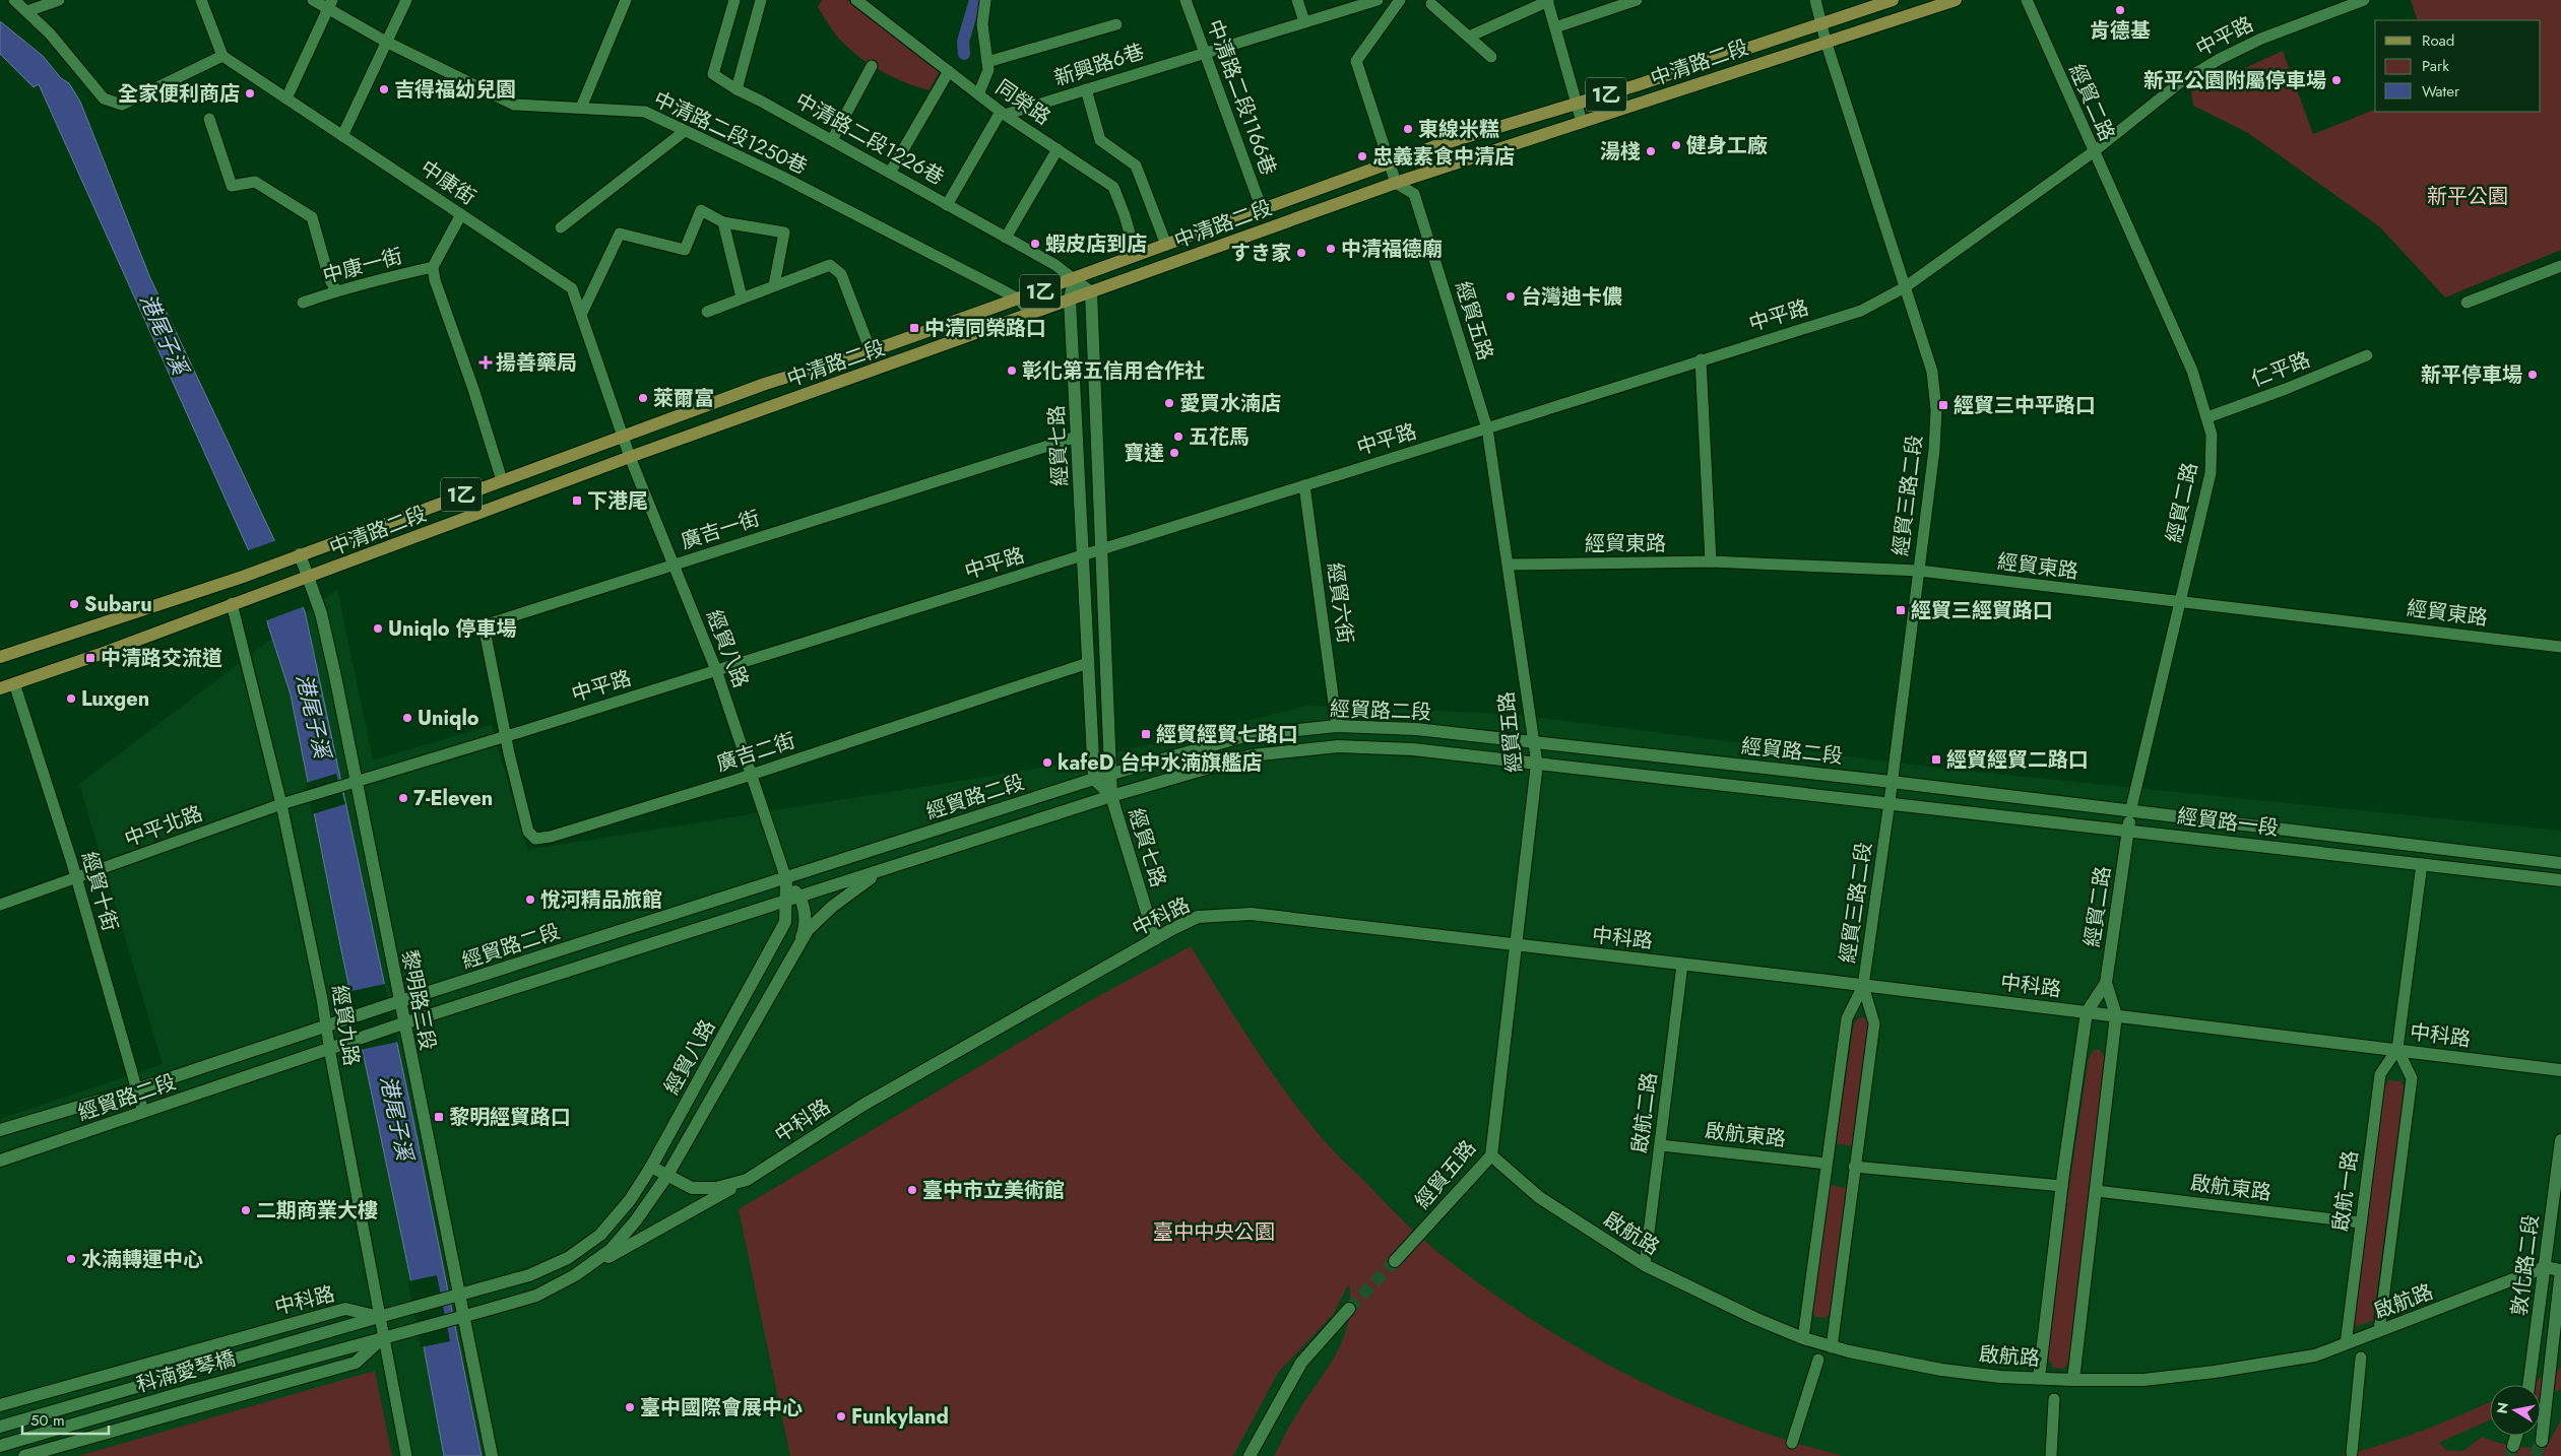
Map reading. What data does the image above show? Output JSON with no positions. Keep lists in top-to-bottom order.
{
  "streets": {
    "main road": ["中清路二段", "1乙"],
    "street": [
      "中平路",
      "新興路6巷",
      "中清路二段1166巷",
      "同榮路",
      "經貿二路",
      "中清路二段1250巷",
      "中清路二段1226巷",
      "中康街",
      "中康一街",
      "經貿五路",
      "仁平路",
      "經貿七路",
      "經貿三路二段",
      "廣吉一街",
      "經貿東路",
      "經貿六街",
      "經貿八路",
      "經貿路二段",
      "廣吉二街",
      "經貿路一段",
      "中平北路",
      "經貿十街",
      "中科路",
      "黎明路三段",
      "經貿九路",
      "啟航二路",
      "啟航東路",
      "啟航一路",
      "啟航路",
      "敦化路二段",
      "科湳愛琴橋"
    ]
  },
  "crossings": [
    ["中平路", "經貿二路"],
    ["中平路", "經貿五路"],
    ["中平路", "經貿七路"],
    ["中平路", "經貿三路二段"],
    ["中平路", "廣吉一街"],
    ["中平路", "經貿六街"],
    ["中平路", "經貿八路"],
    ["中平路", "廣吉二街"],
    ["中平路", "中平北路"],
    ["中平路", "黎明路三段"],
    ["中清路二段", "1乙"],
    ["中清路二段", "中清路二段1166巷"],
    ["中清路二段", "同榮路"],
    ["中清路二段", "中清路二段1250巷"],
    ["中清路二段", "中清路二段1226巷"],
    ["中清路二段", "中康街"],
    ["中清路二段", "經貿五路"],
    ["中清路二段", "經貿七路"],
    ["中清路二段", "經貿三路二段"],
    ["中清路二段", "經貿八路"],
    ["中清路二段", "黎明路三段"],
    ["新興路6巷", "中清路二段1166巷"],
    ["新興路6巷", "同榮路"],
    ["1乙", "經貿十街"],
    ["1乙", "黎明路三段"],
    ["1乙", "經貿九路"],
    ["經貿二路", "仁平路"],
    ["經貿二路", "經貿東路"],
    ["經貿二路", "經貿路一段"],
    ["經貿二路", "中科路"],
    ["經貿二路", "啟航東路"],
    ["經貿二路", "啟航路"],
    ["中清路二段1226巷", "經貿七路"],
    ["中康街", "經貿八路"],
    ["經貿五路", "經貿東路"],
    ["經貿五路", "經貿路二段"],
    ["經貿五路", "中科路"],
    ["經貿五路", "啟航路"],
    ["經貿七路", "廣吉一街"],
    ["經貿七路", "經貿路二段"],
    ["經貿七路", "廣吉二街"],
    ["經貿七路", "中科路"],
    ["經貿三路二段", "經貿東路"],
    ["經貿三路二段", "經貿路二段"],
    ["經貿三路二段", "經貿路一段"],
    ["經貿三路二段", "中科路"],
    ["經貿三路二段", "啟航東路"],
    ["經貿三路二段", "啟航路"],
    ["廣吉一街", "經貿八路"],
    ["廣吉一街", "廣吉二街"],
    ["經貿六街", "經貿路二段"],
    ["經貿八路", "經貿路二段"],
    ["經貿八路", "廣吉二街"],
    ["經貿八路", "中科路"],
    ["經貿路二段", "經貿路一段"],
    ["經貿路二段", "經貿十街"],
    ["經貿路二段", "黎明路三段"],
    ["經貿路二段", "經貿九路"],
    ["經貿路一段", "啟航一路"],
    ["中平北路", "經貿十街"],
    ["中平北路", "經貿九路"],
    ["中科路", "黎明路三段"],
    ["中科路", "經貿九路"],
    ["中科路", "啟航二路"],
    ["中科路", "啟航一路"],
    ["中科路", "科湳愛琴橋"],
    ["經貿九路", "科湳愛琴橋"],
    ["啟航二路", "啟航東路"],
    ["啟航二路", "啟航路"],
    ["啟航東路", "啟航一路"],
    ["啟航一路", "啟航路"],
    ["啟航路", "敦化路二段"]
  ],
  "water": ["港尾子溪"],
  "parks": ["新平公園", "臺中中央公園"],
  "places": {
    "other": [
      "肯德基",
      "新平公園附屬停車場",
      "吉得福幼兒園",
      "全家便利商店",
      "東線米糕",
      "健身工廠",
      "湯棧",
      "忠義素食中清店",
      "蝦皮店到店",
      "中清福德廟",
      "すき家",
      "台灣迪卡儂",
      "彰化第五信用合作社",
      "新平停車場",
      "萊爾富",
      "愛買水湳店",
      "五花馬",
      "寶達",
      "Subaru",
      "Uniqlo 停車場",
      "Luxgen",
      "Uniqlo",
      "kafeD 台中水湳旗艦店",
      "7-Eleven",
      "悅河精品旅館",
      "臺中市立美術館",
      "二期商業大樓",
      "水湳轉運中心",
      "臺中國際會展中心",
      "Funkyland"
    ],
    "transit": [
      "中清同榮路口",
      "經貿三中平路口",
      "下港尾",
      "經貿三經貿路口",
      "中清路交流道",
      "經貿經貿七路口",
      "經貿經貿二路口",
      "黎明經貿路口"
    ],
    "health": ["揚善藥局"]
  },
  "legend": ["Road", "Park", "Water"],
  "scale_bar": "50 m",
  "north": "left"
}
